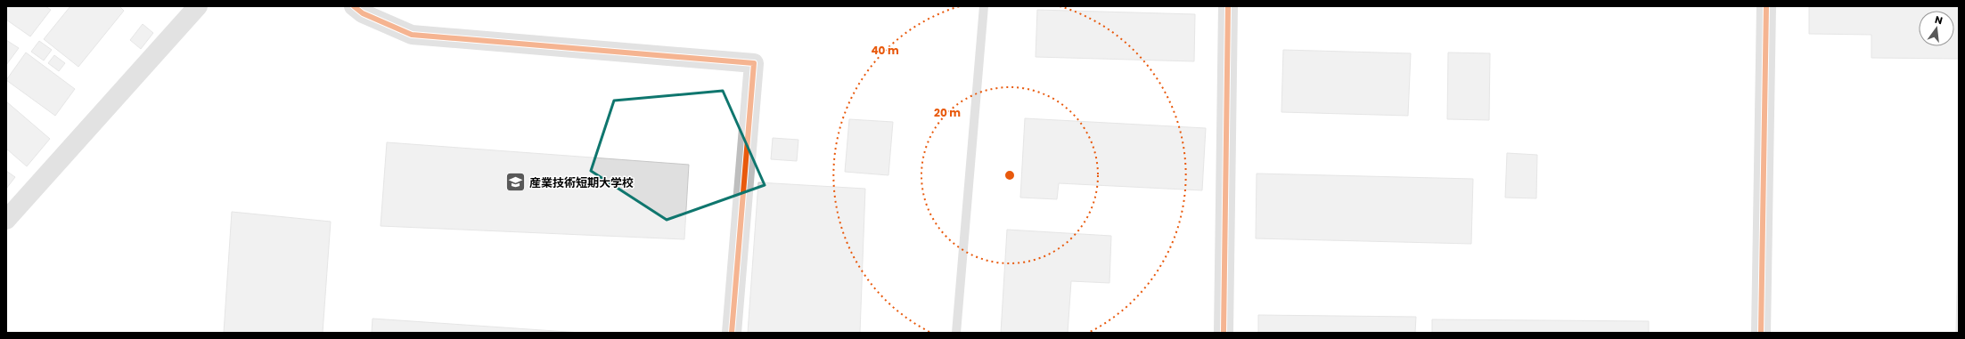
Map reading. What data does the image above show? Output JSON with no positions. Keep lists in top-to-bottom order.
{
  "places": {
    "school or university": ["産業技術短期大学校"]
  },
  "north": "top",
  "rings": ["40 m", "20 m"]
}
